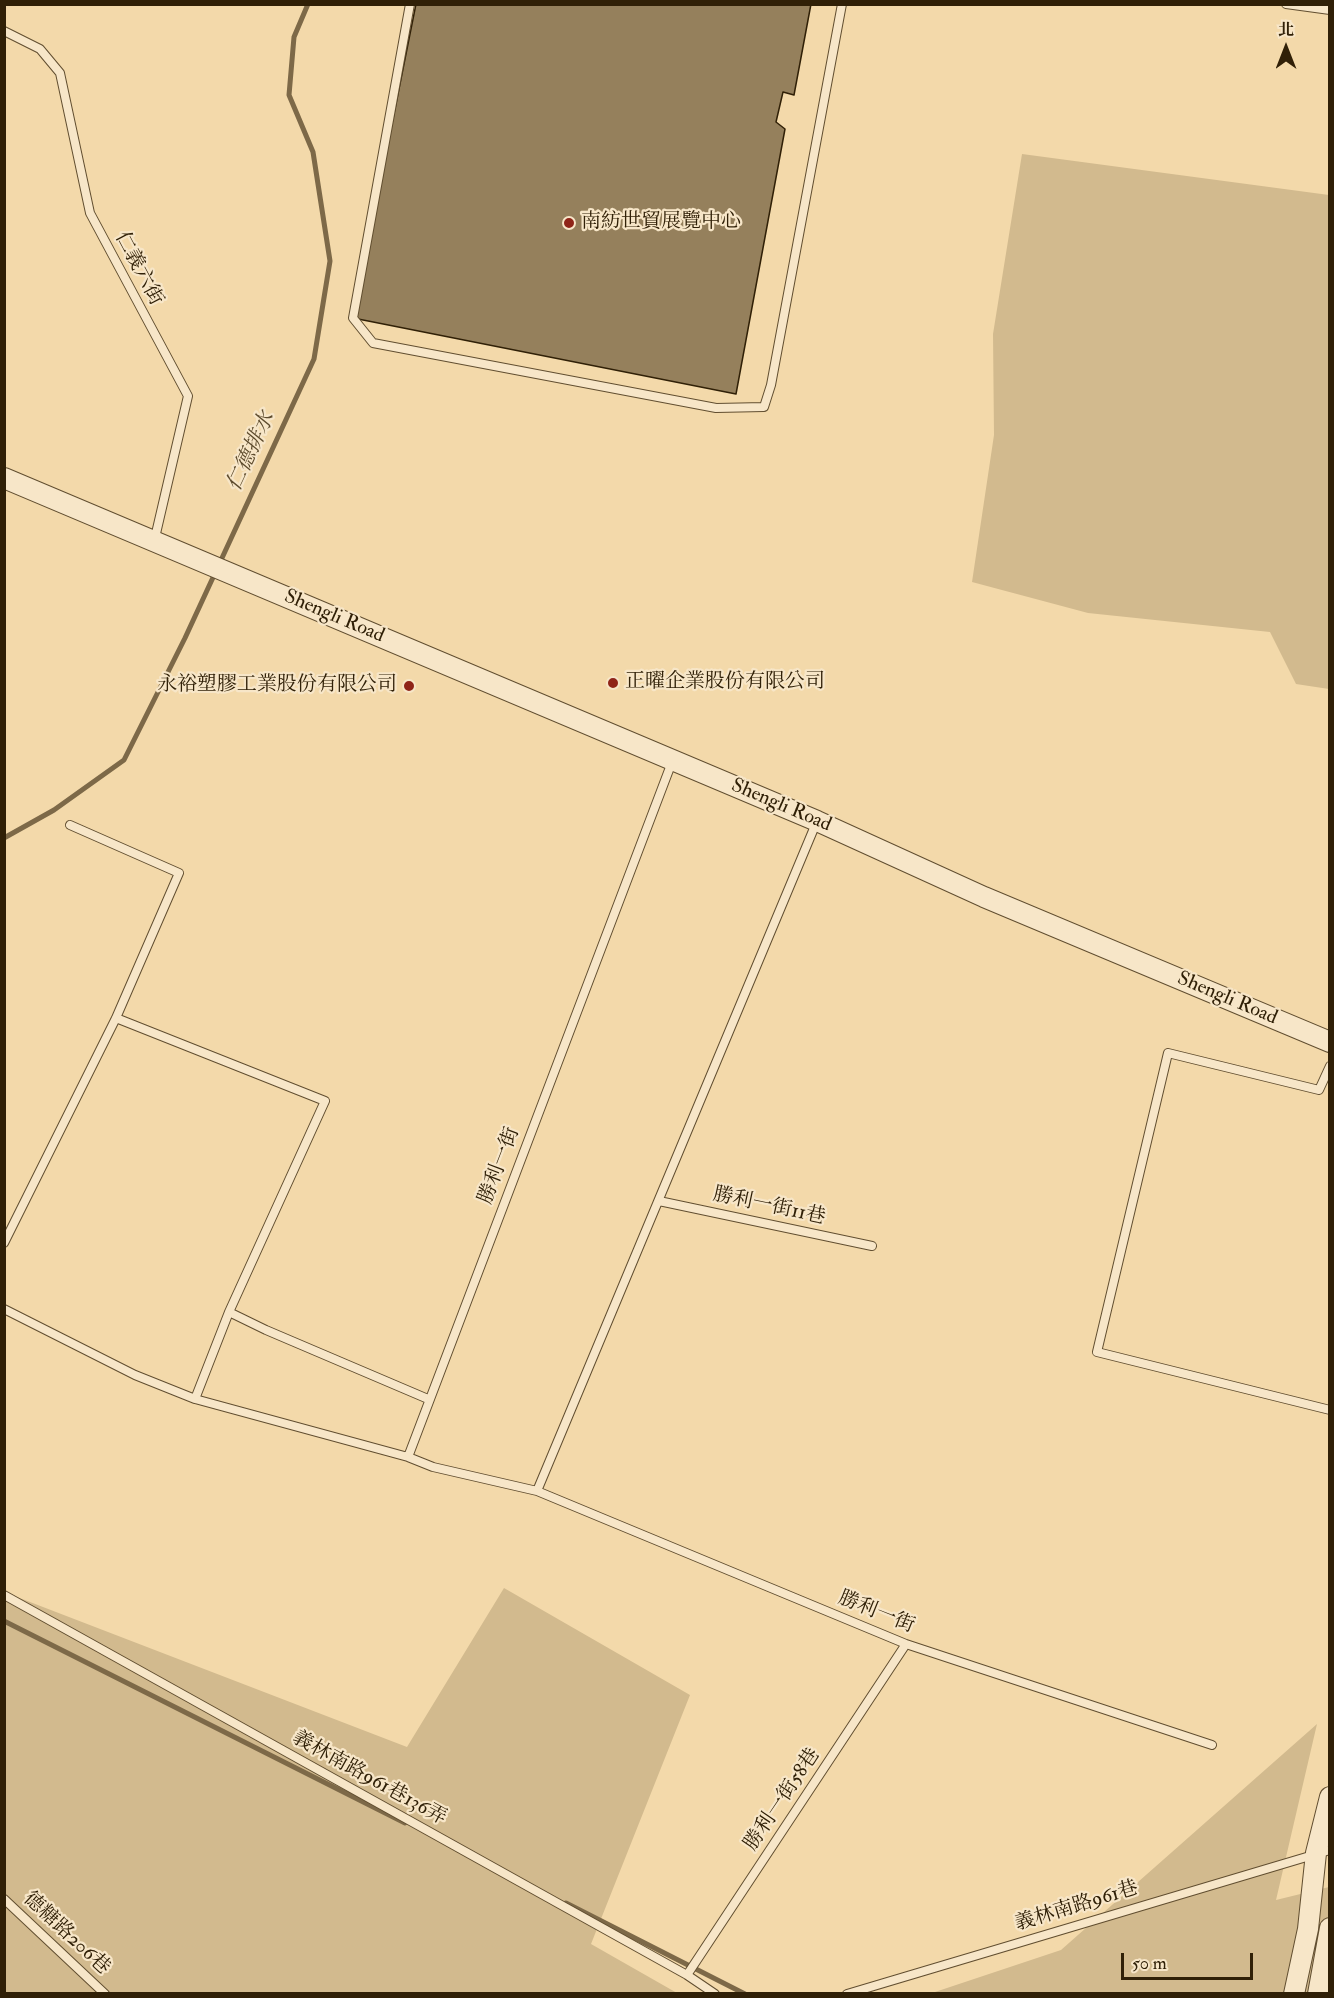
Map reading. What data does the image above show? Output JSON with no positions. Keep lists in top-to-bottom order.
{
  "streets": {
    "street": ["Shengli Road"],
    "lane": [
      "仁義六街",
      "勝利一街",
      "勝利一街11巷",
      "義林南路961巷136弄",
      "勝利一街58巷",
      "義林南路961巷",
      "德糖路206巷"
    ]
  },
  "crossings": [
    ["仁義六街", "Shengli Road"],
    ["Shengli Road", "勝利一街"],
    ["勝利一街", "勝利一街58巷"],
    ["義林南路961巷136弄", "勝利一街58巷"]
  ],
  "water": ["仁德排水"],
  "places": ["南紡世貿展覽中心", "正曜企業股份有限公司", "永裕塑膠工業股份有限公司"],
  "scale_bar": "50 m",
  "north": "top"
}
